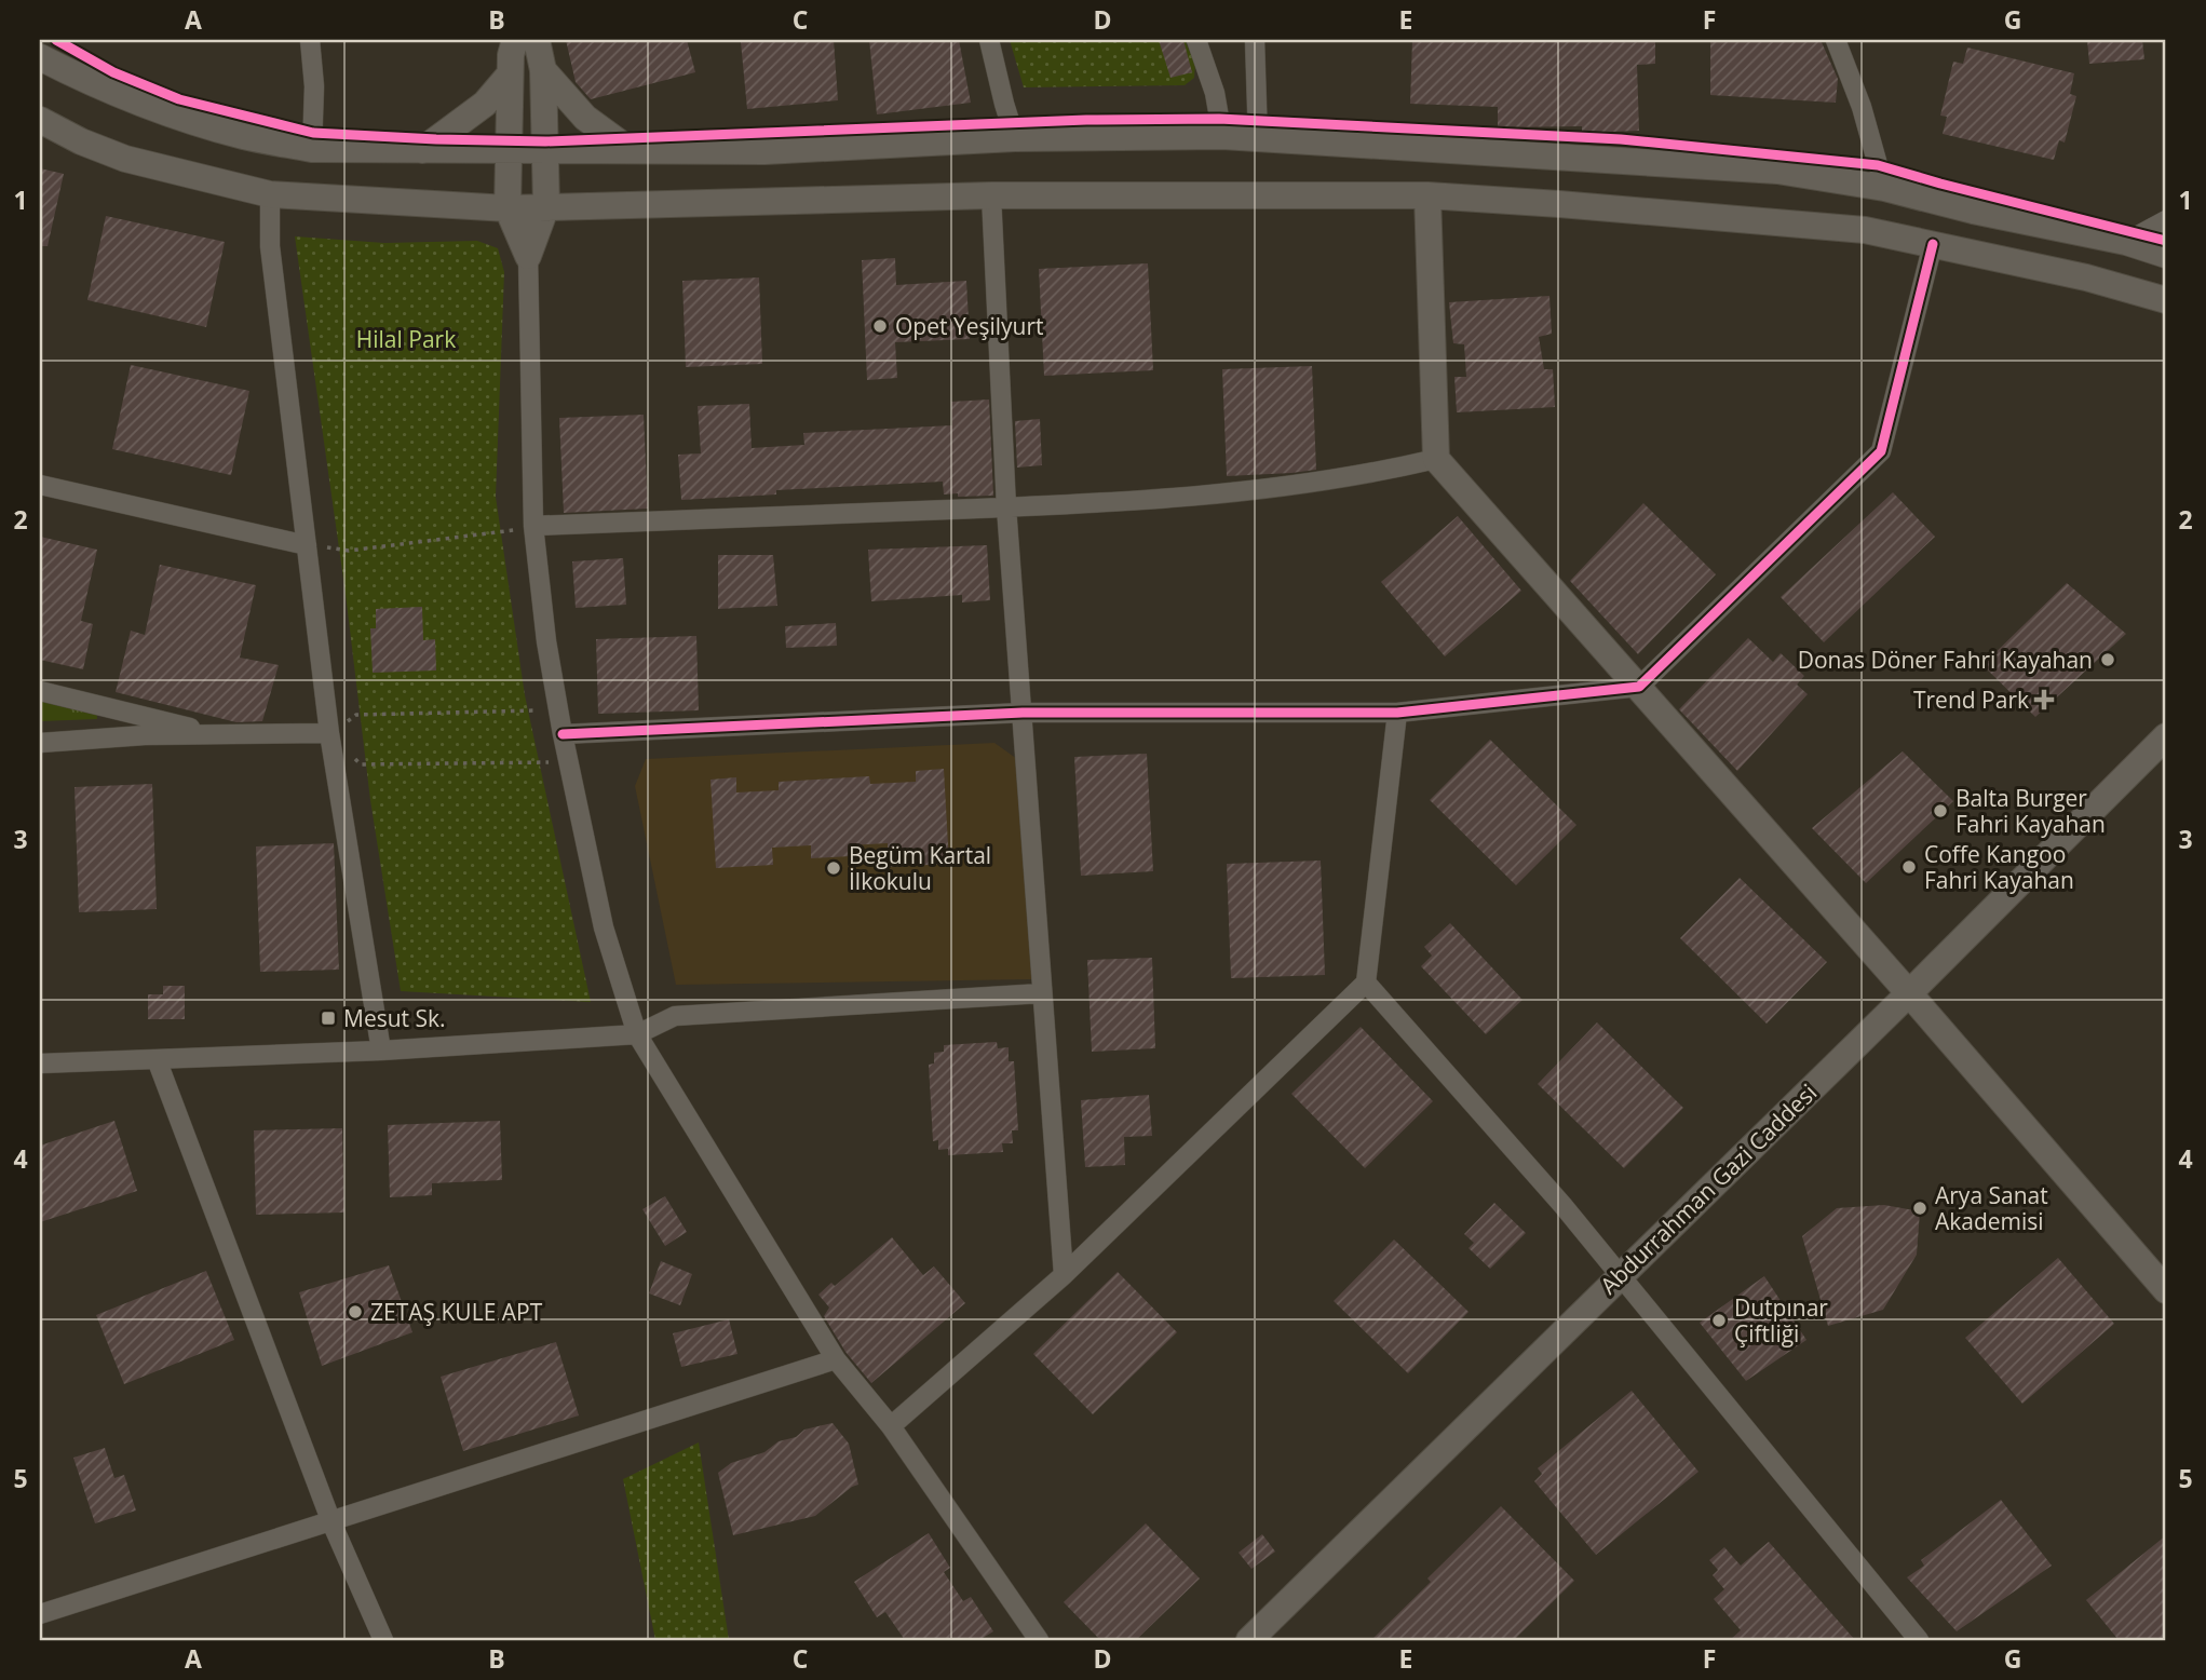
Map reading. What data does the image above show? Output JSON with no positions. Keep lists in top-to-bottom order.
{
  "streets": {
    "main road": ["Abdurrahman Gazi Caddesi"]
  },
  "parks": ["Hilal Park"],
  "places": {
    "other": [
      "Opet Yeşilyurt",
      "Donas Döner Fahri Kayahan",
      "Balta Burger Fahri Kayahan",
      "Coffe Kangoo Fahri Kayahan",
      "Begüm Kartal İlkokulu",
      "Arya Sanat Akademisi",
      "ZETAŞ KULE APT",
      "Dutpınar Çiftliği"
    ],
    "health": ["Trend Park"],
    "transit": ["Mesut Sk."]
  },
  "grid": {
    "columns": [
      "A",
      "B",
      "C",
      "D",
      "E",
      "F",
      "G"
    ],
    "rows": [
      "1",
      "2",
      "3",
      "4",
      "5"
    ]
  }
}
